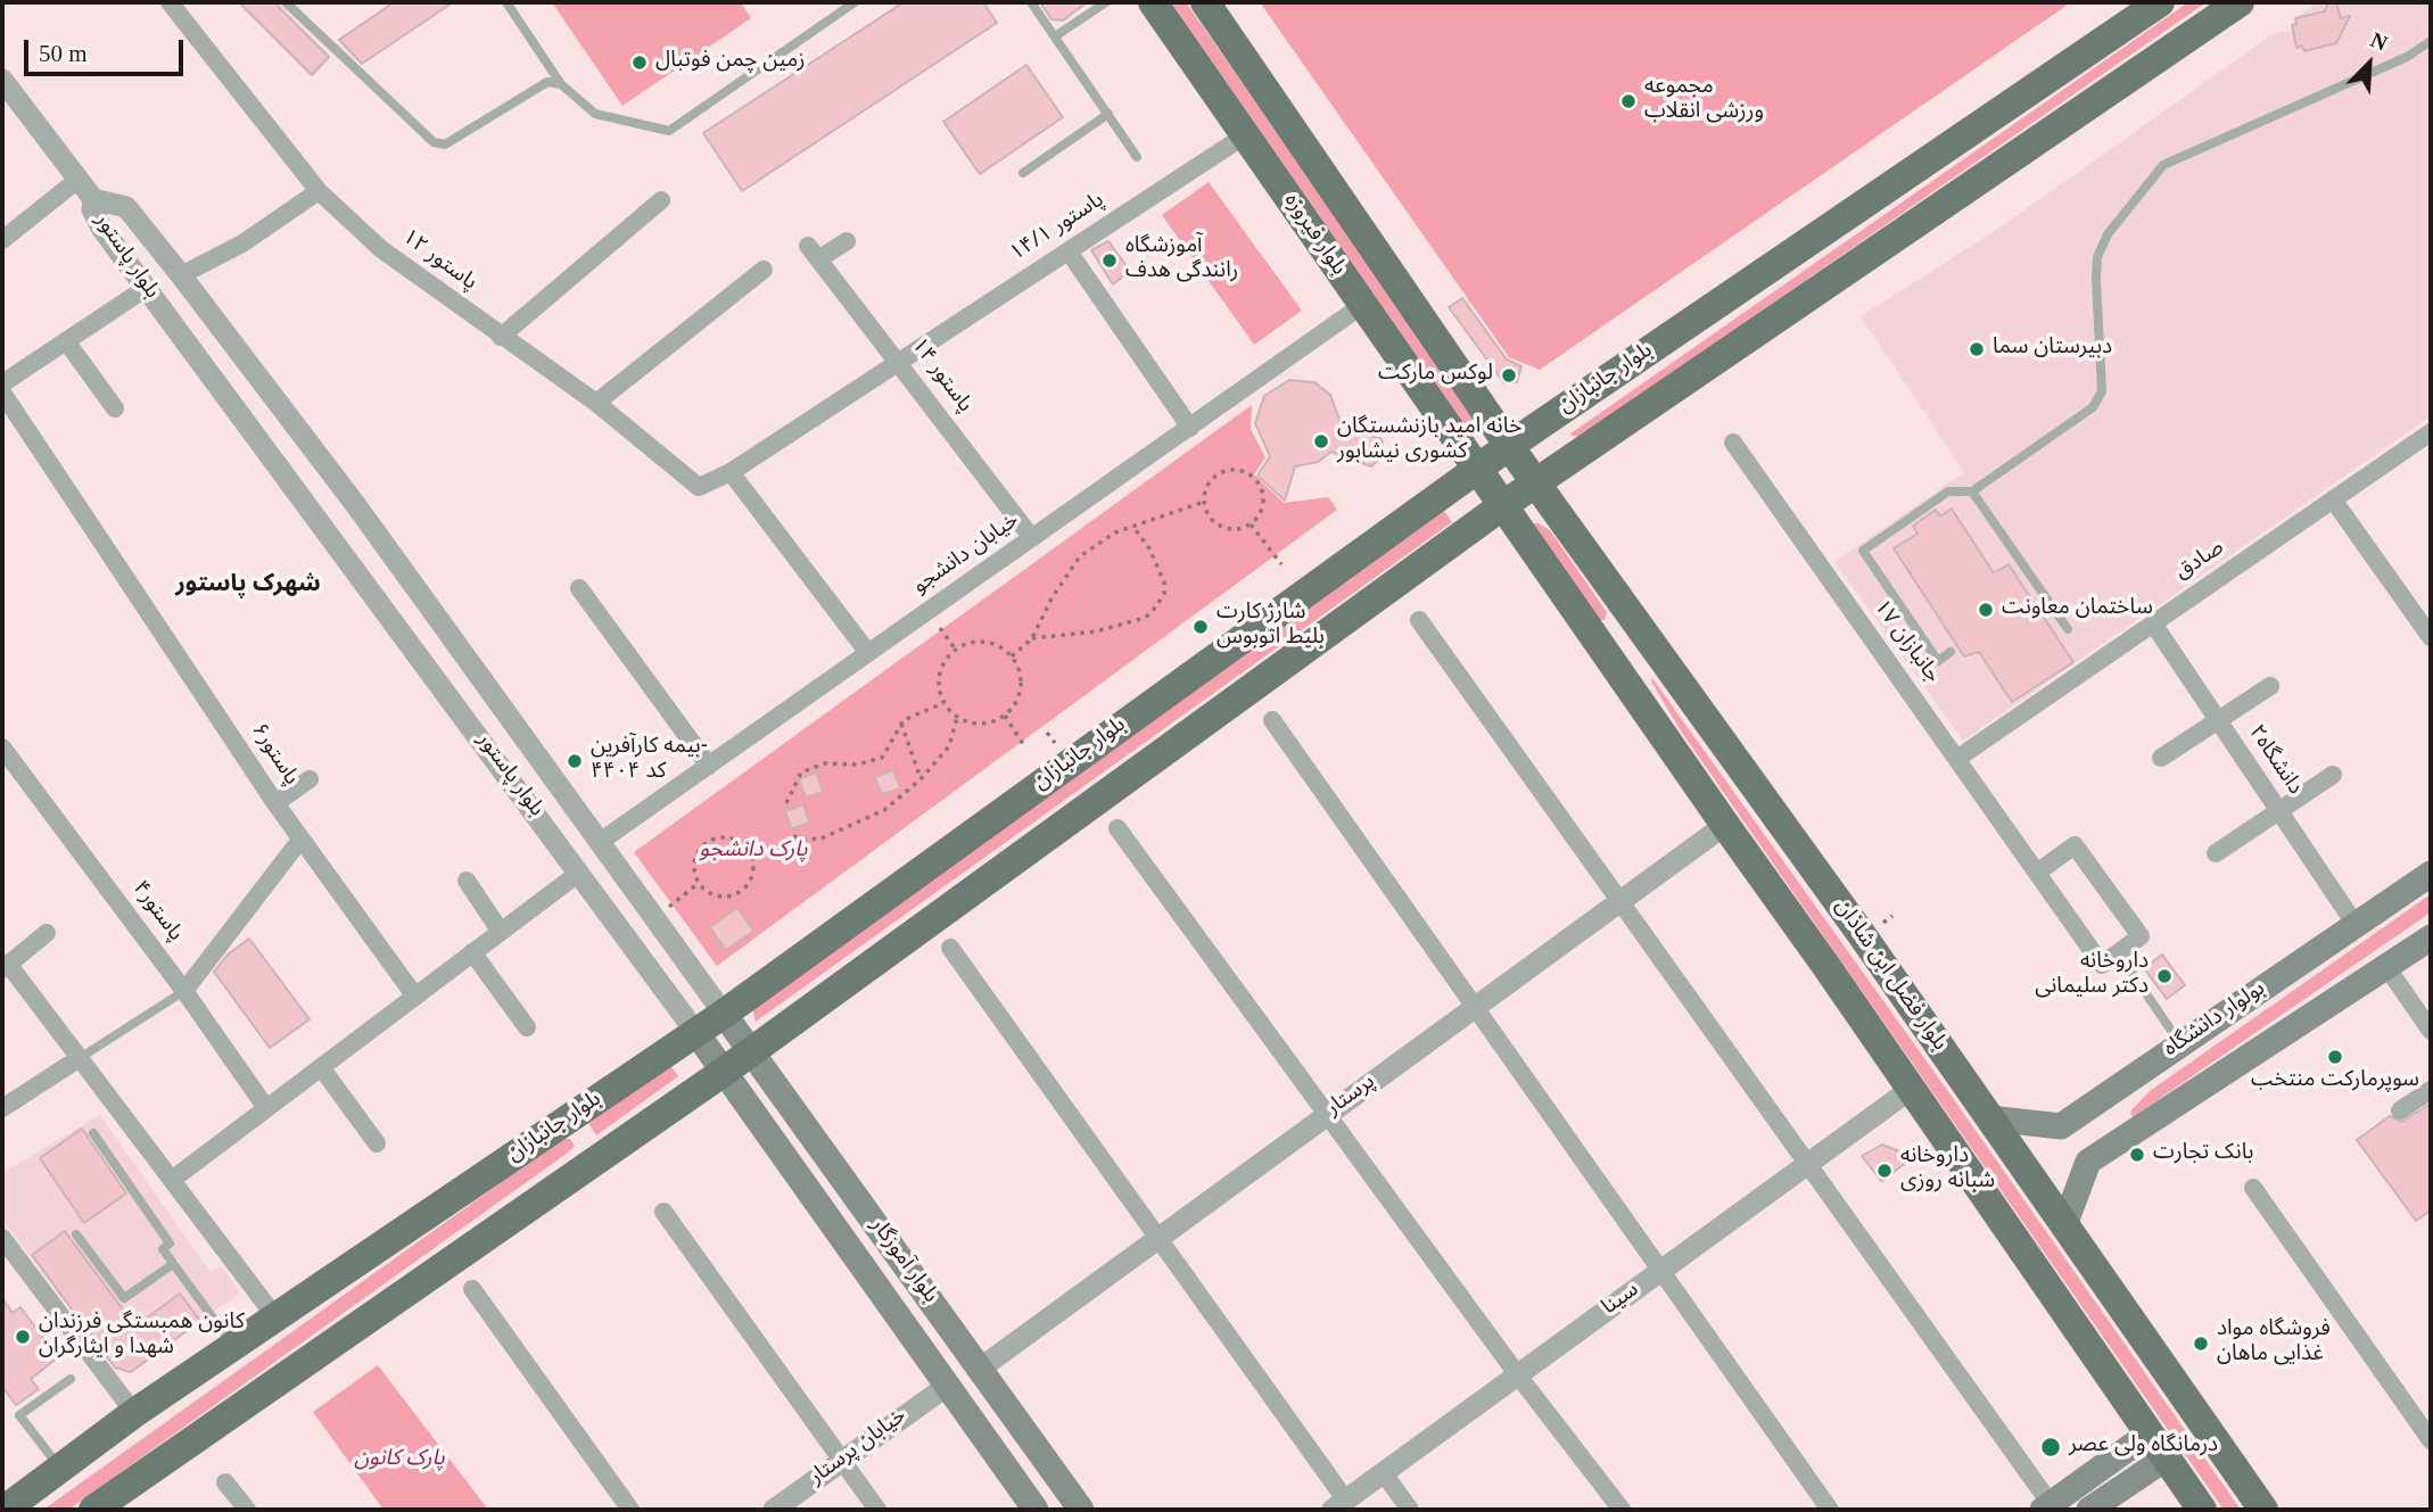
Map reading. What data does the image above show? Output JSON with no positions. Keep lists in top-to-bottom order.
{
  "streets": {
    "main road": [
      "بلوار فیروزه",
      "بلوار جانبازان",
      "بلوار فضل ابن شاذان",
      "بولوار دانشگاه",
      "بلوار آموزگار"
    ],
    "street": [
      "پاستور ۱۴/۱",
      "بلوار پاستور",
      "۱۲ پاستور",
      "پاستور ۱۴",
      "خیابان دانشجو",
      "صادق",
      "جانبازان ۱۷",
      "پاستور۶",
      "دانشگاه۲",
      "پاستور۴",
      "پرستار",
      "سینا",
      "خیابان پرستار"
    ]
  },
  "crossings": [
    ["پاستور ۱۴/۱", "بلوار فیروزه"],
    ["پاستور ۱۴/۱", "۱۲ پاستور"],
    ["پاستور ۱۴/۱", "پاستور ۱۴"],
    ["بلوار فیروزه", "بلوار جانبازان"],
    ["بلوار فیروزه", "خیابان دانشجو"],
    ["بلوار فیروزه", "بلوار فضل ابن شاذان"],
    ["بلوار پاستور", "بلوار جانبازان"],
    ["بلوار پاستور", "خیابان دانشجو"],
    ["بلوار پاستور", "بلوار آموزگار"],
    ["پاستور ۱۴", "خیابان دانشجو"],
    ["بلوار جانبازان", "بلوار فضل ابن شاذان"],
    ["بلوار جانبازان", "بلوار آموزگار"],
    ["صادق", "جانبازان ۱۷"],
    ["صادق", "دانشگاه۲"],
    ["دانشگاه۲", "بولوار دانشگاه"],
    ["بلوار فضل ابن شاذان", "بولوار دانشگاه"],
    ["بلوار فضل ابن شاذان", "پرستار"],
    ["بلوار فضل ابن شاذان", "سینا"],
    ["پرستار", "بلوار آموزگار"],
    ["بلوار آموزگار", "خیابان پرستار"]
  ],
  "districts": ["شهرک پاستور"],
  "parks": ["پارک دانشجو", "پارک کانون"],
  "places": [
    "زمین چمن فوتبال",
    "مجموعه ورزشی انقلاب",
    "آموزشگاه رانندگی هدف",
    "دبیرستان سما",
    "لوکس مارکت",
    "خانه امید بازنشستگان کشوری نیشابور",
    "ساختمان معاونت",
    "شارژ کارت بلیط اتوبوس",
    "بیمه کارآفرین- کد ۴۴۰۴",
    "داروخانه دکتر سلیمانی",
    "سوپرمارکت منتخب",
    "بانک تجارت",
    "داروخانه شبانه روزی",
    "کانون همبستگی فرزندان شهدا و ایثارگران",
    "فروشگاه مواد غذایی ماهان",
    "درمانگاه ولی عصر"
  ],
  "scale_bar": "50 m",
  "north": "top right"
}
